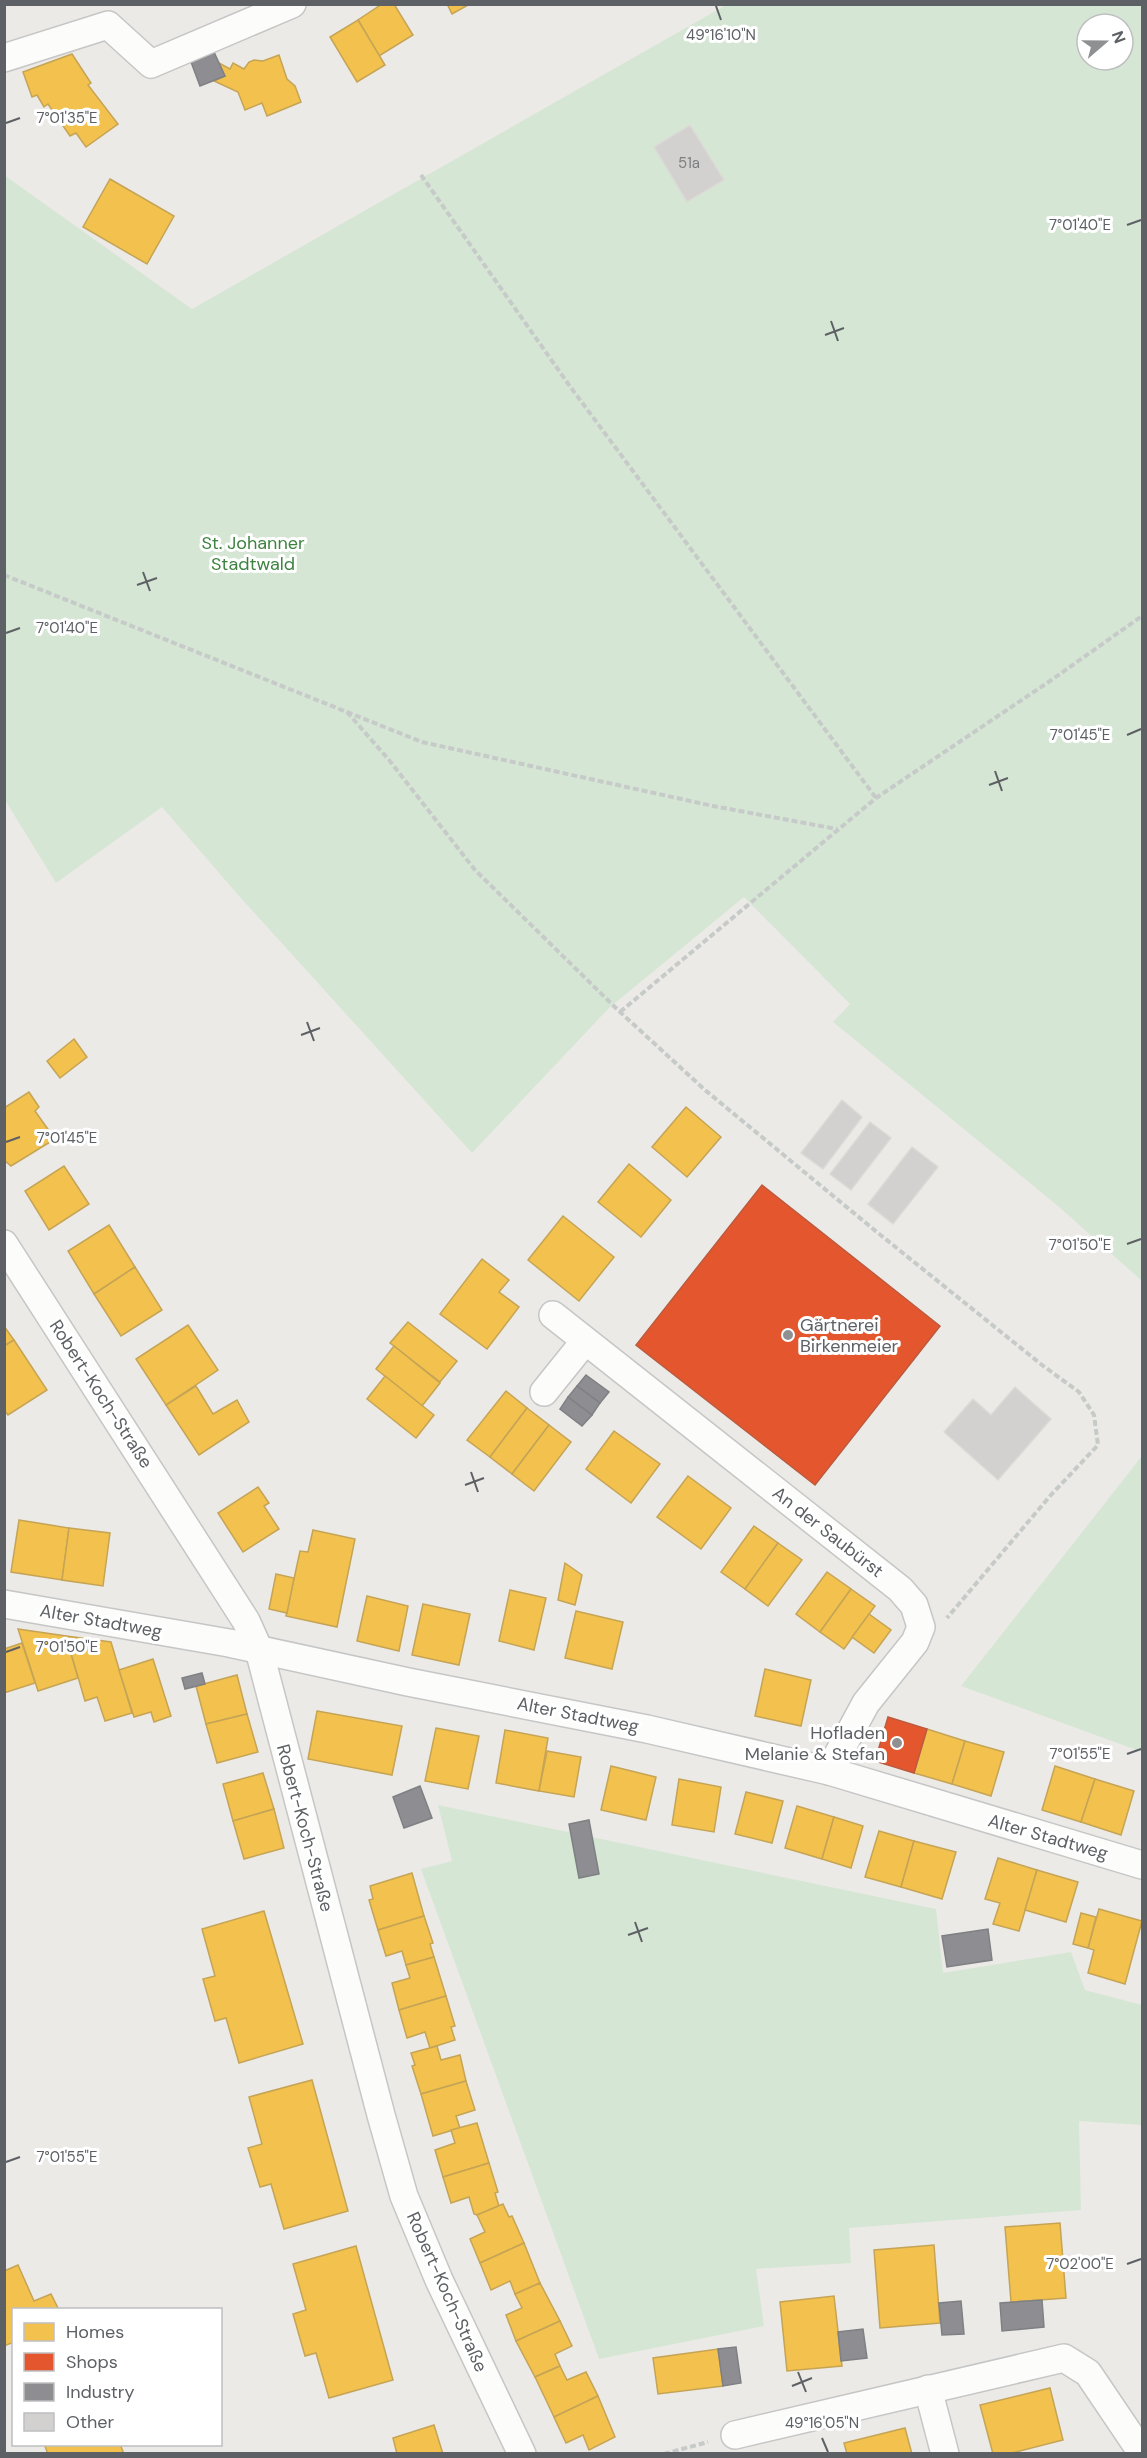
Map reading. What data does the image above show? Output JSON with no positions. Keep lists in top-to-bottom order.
{
  "streets": {
    "street": ["Robert-Koch-Straße", "An der Saubürst", "Alter Stadtweg"]
  },
  "crossings": [
    ["Robert-Koch-Straße", "Alter Stadtweg"]
  ],
  "parks": ["St. Johanner Stadtwald"],
  "places": ["Gärtnerei Birkenmeier", "Hofladen Melanie & Stefan"],
  "house_numbers": ["51a"],
  "legend": [
    "Homes",
    "Shops",
    "Industry",
    "Other"
  ],
  "north": "right",
  "coordinates": [
    "49°16'10\"N",
    "7°01'35\"E",
    "7°01'40\"E",
    "7°01'45\"E",
    "7°01'50\"E",
    "7°01'55\"E",
    "7°02'00\"E",
    "49°16'05\"N"
  ]
}
